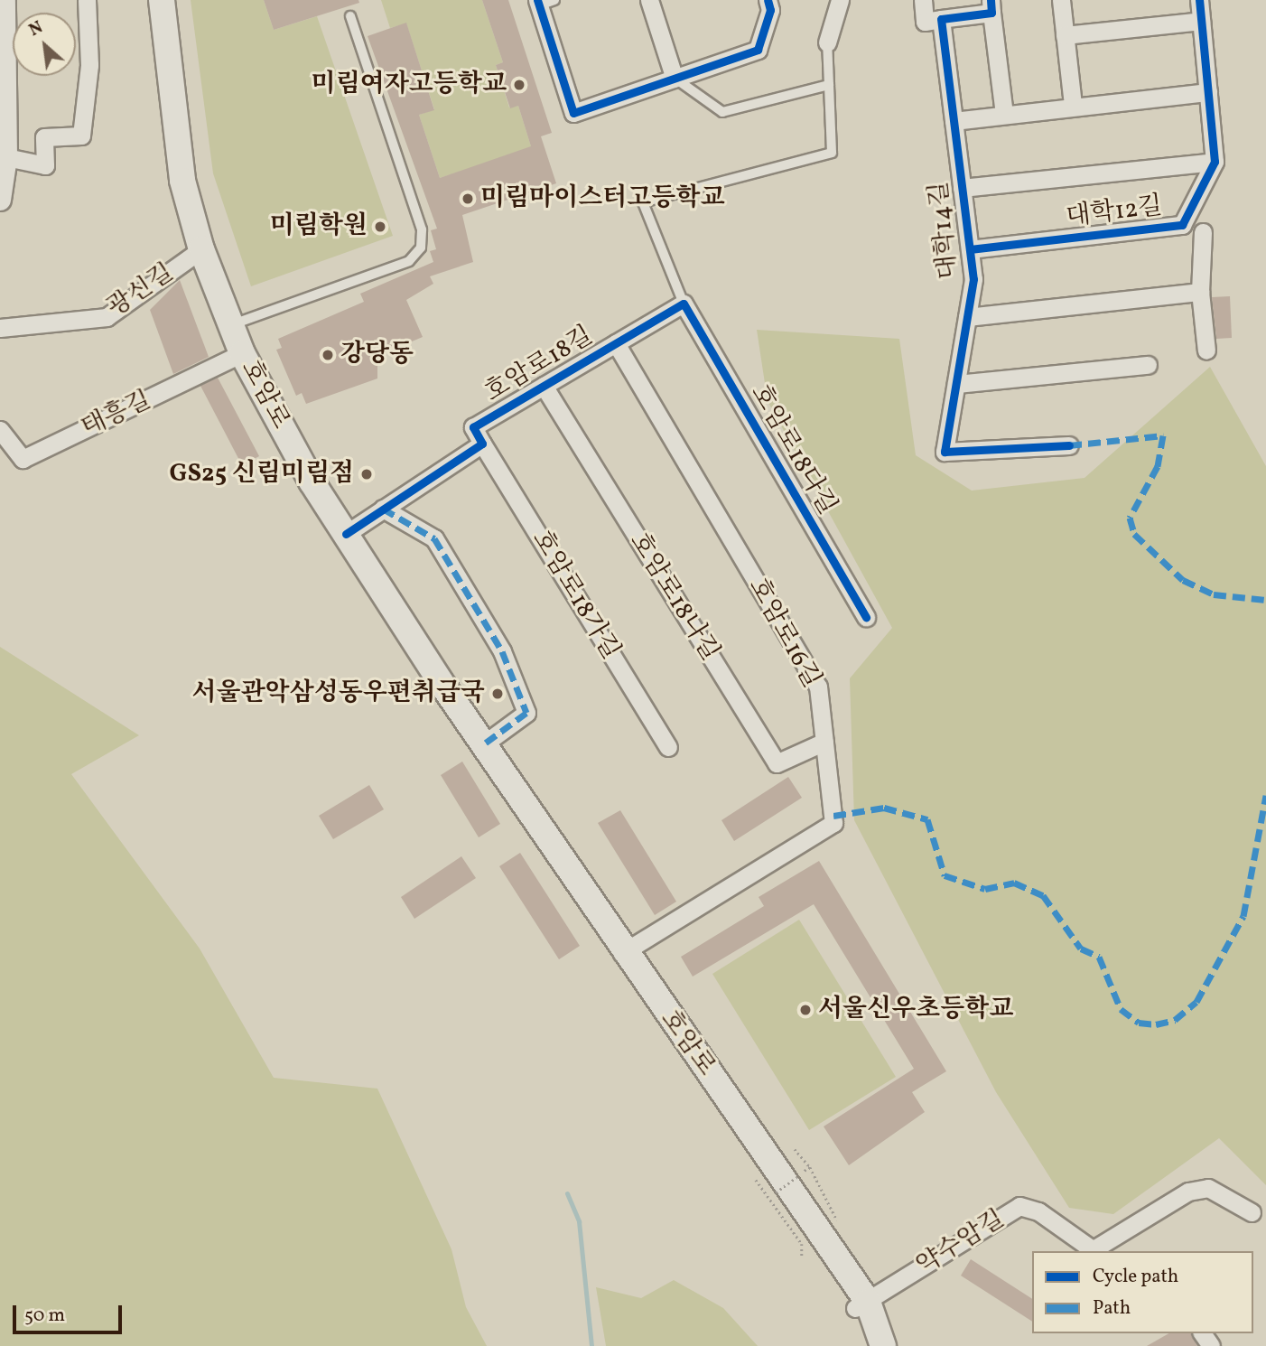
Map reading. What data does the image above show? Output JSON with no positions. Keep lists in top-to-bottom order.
{
  "streets": {
    "main road": ["호암로"],
    "street": [
      "대학12길",
      "대학14길",
      "광신길",
      "호암로18길",
      "태흥길",
      "호암로18다길",
      "호암로18가길",
      "호암로18나길",
      "호암로16길",
      "약수암길"
    ]
  },
  "crossings": [
    ["대학12길", "대학14길"],
    ["광신길", "호암로"],
    ["호암로18길", "호암로"],
    ["호암로18길", "호암로18다길"],
    ["호암로18길", "호암로18가길"],
    ["호암로18길", "호암로18나길"],
    ["호암로18길", "호암로16길"],
    ["호암로", "태흥길"],
    ["호암로", "호암로16길"],
    ["호암로", "약수암길"],
    ["호암로18나길", "호암로16길"]
  ],
  "places": [
    "미림여자고등학교",
    "미림마이스터고등학교",
    "미림학원",
    "강당동",
    "GS25 신림미림점",
    "서울관악삼성동우편취급국",
    "서울신우초등학교"
  ],
  "legend": ["Cycle path", "Path"],
  "scale_bar": "50 m",
  "north": "top left"
}
